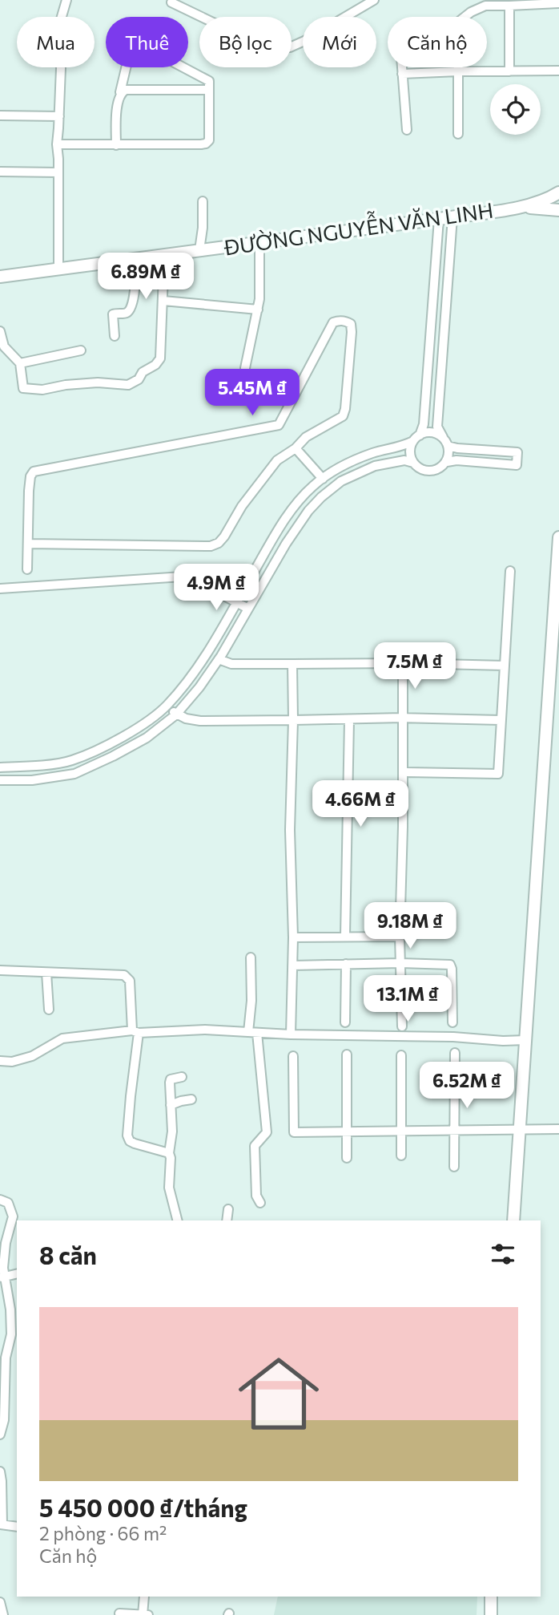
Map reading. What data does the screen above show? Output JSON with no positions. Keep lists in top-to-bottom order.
{
  "streets": {
    "main road": ["ĐƯỜNG NGUYỄN VĂN LINH"]
  },
  "page": {
    "chip": [
      "Mua",
      "Thuê",
      "Bộ lọc",
      "Mới",
      "Căn hộ"
    ],
    "price": [
      "6.89M ₫",
      "5.45M ₫",
      "4.9M ₫",
      "7.5M ₫",
      "4.66M ₫",
      "9.18M ₫",
      "13.1M ₫",
      "6.52M ₫"
    ],
    "heading": "8 căn",
    "list": [
      {
        "name": "5 450 000 ₫/tháng",
        "note": "2 phòng · 66 m² · Căn hộ"
      }
    ]
  }
}
